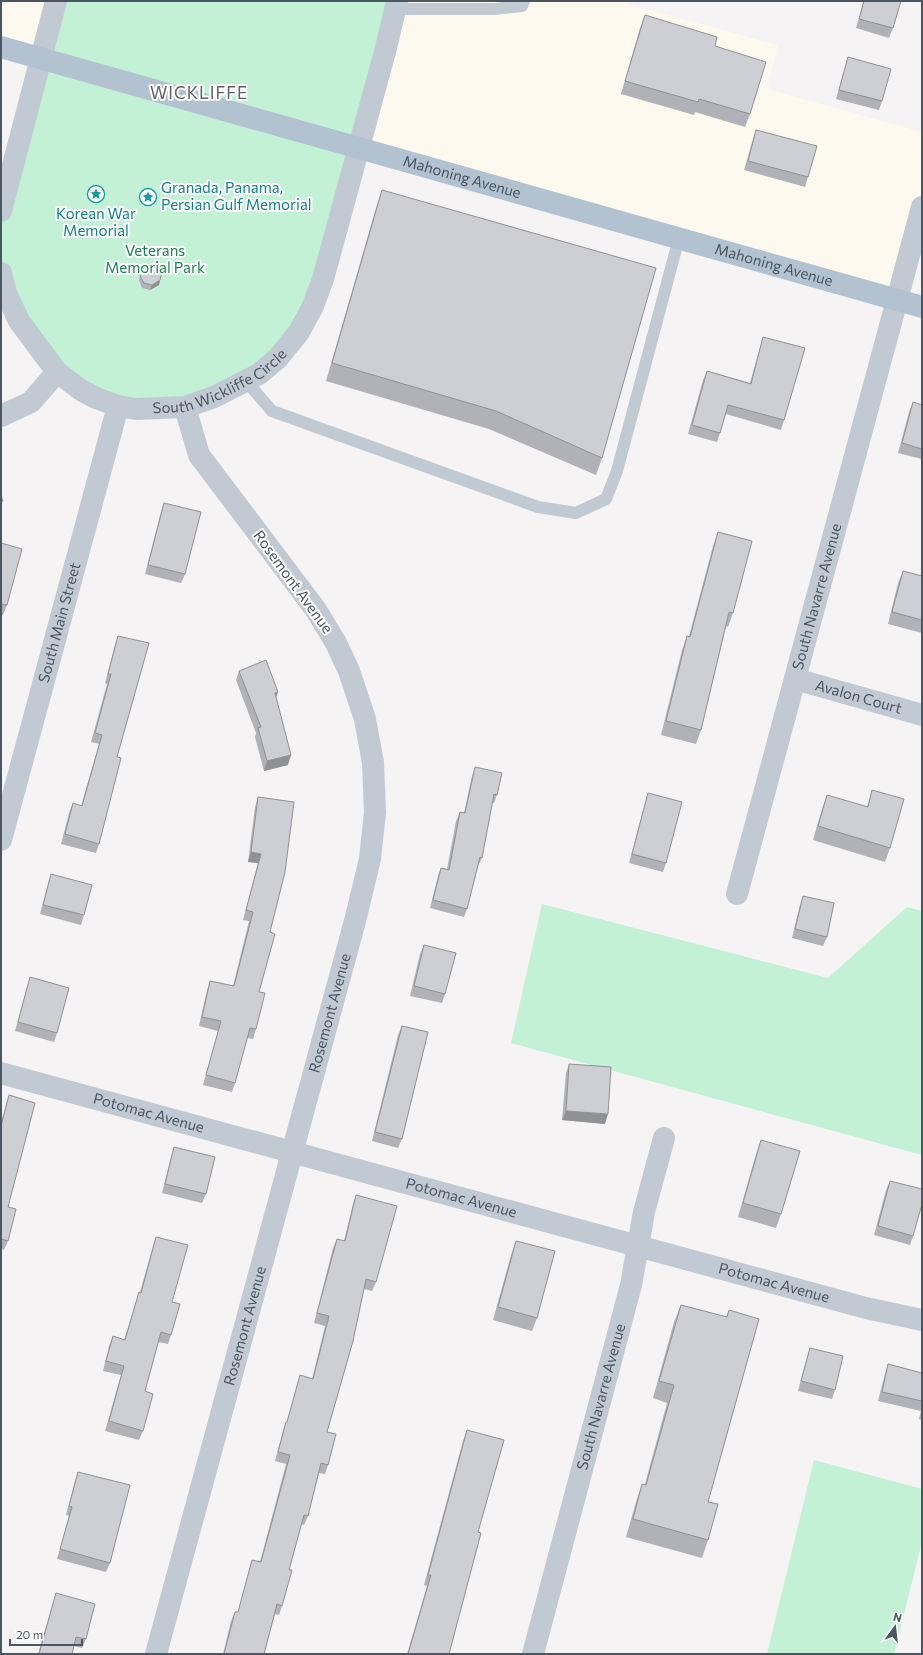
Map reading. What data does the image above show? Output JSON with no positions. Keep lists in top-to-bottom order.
{
  "streets": {
    "main road": ["Mahoning Avenue"],
    "street": [
      "South Wickliffe Circle",
      "Rosemont Avenue",
      "South Navarre Avenue",
      "South Main Street",
      "Avalon Court",
      "Potomac Avenue"
    ]
  },
  "crossings": [
    ["Mahoning Avenue", "South Wickliffe Circle"],
    ["Mahoning Avenue", "South Navarre Avenue"],
    ["South Wickliffe Circle", "Rosemont Avenue"],
    ["South Wickliffe Circle", "South Main Street"],
    ["Rosemont Avenue", "Potomac Avenue"],
    ["South Navarre Avenue", "Avalon Court"],
    ["South Navarre Avenue", "Potomac Avenue"]
  ],
  "districts": ["WICKLIFFE"],
  "parks": ["Veterans Memorial Park"],
  "places": {
    "place": ["Korean War Memorial", "Granada, Panama, Persian Gulf Memorial"]
  },
  "scale_bar": "20 m",
  "north": "top"
}
